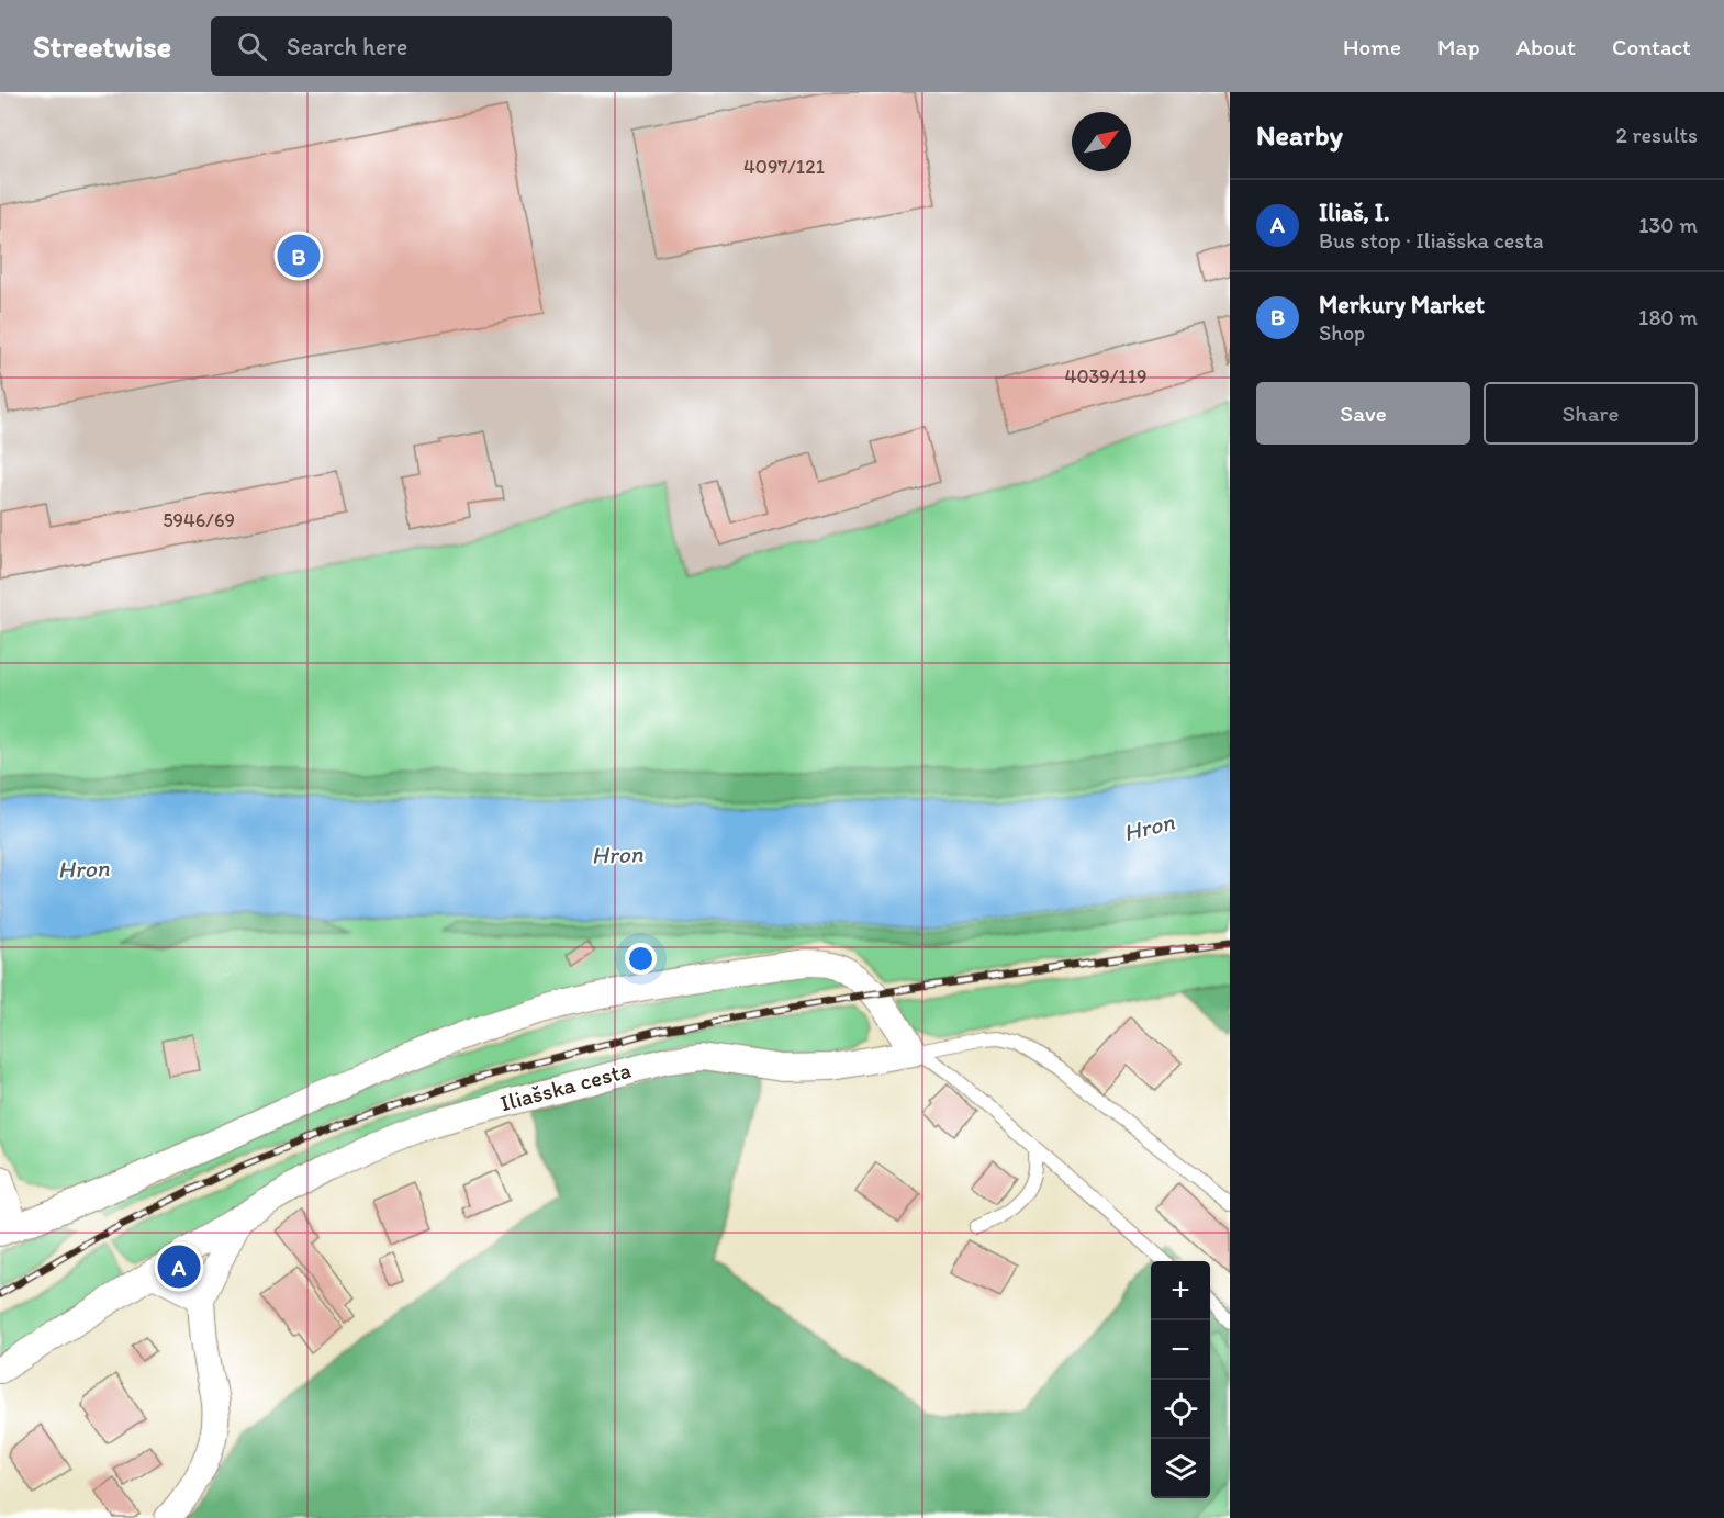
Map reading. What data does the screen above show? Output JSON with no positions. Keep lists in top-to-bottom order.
{
  "streets": {
    "street": ["Iliašska cesta"]
  },
  "water": ["Hron"],
  "house_numbers": ["4097/121", "4039/119", "5946/69"],
  "north": "top right",
  "page": {
    "header": "Streetwise",
    "search": "Search here",
    "nav": [
      "Home",
      "Map",
      "About",
      "Contact"
    ],
    "heading": ["Nearby", "2 results"],
    "list": [
      {
        "mark": "A",
        "name": "Iliaš, I.",
        "note": "Bus stop · Iliašska cesta",
        "value": "130 m"
      },
      {
        "mark": "B",
        "name": "Merkury Market",
        "note": "Shop",
        "value": "180 m"
      }
    ],
    "pins": ["B", "A"],
    "buttons": ["Save", "Share"],
    "map_buttons": ["+", "−"]
  }
}
